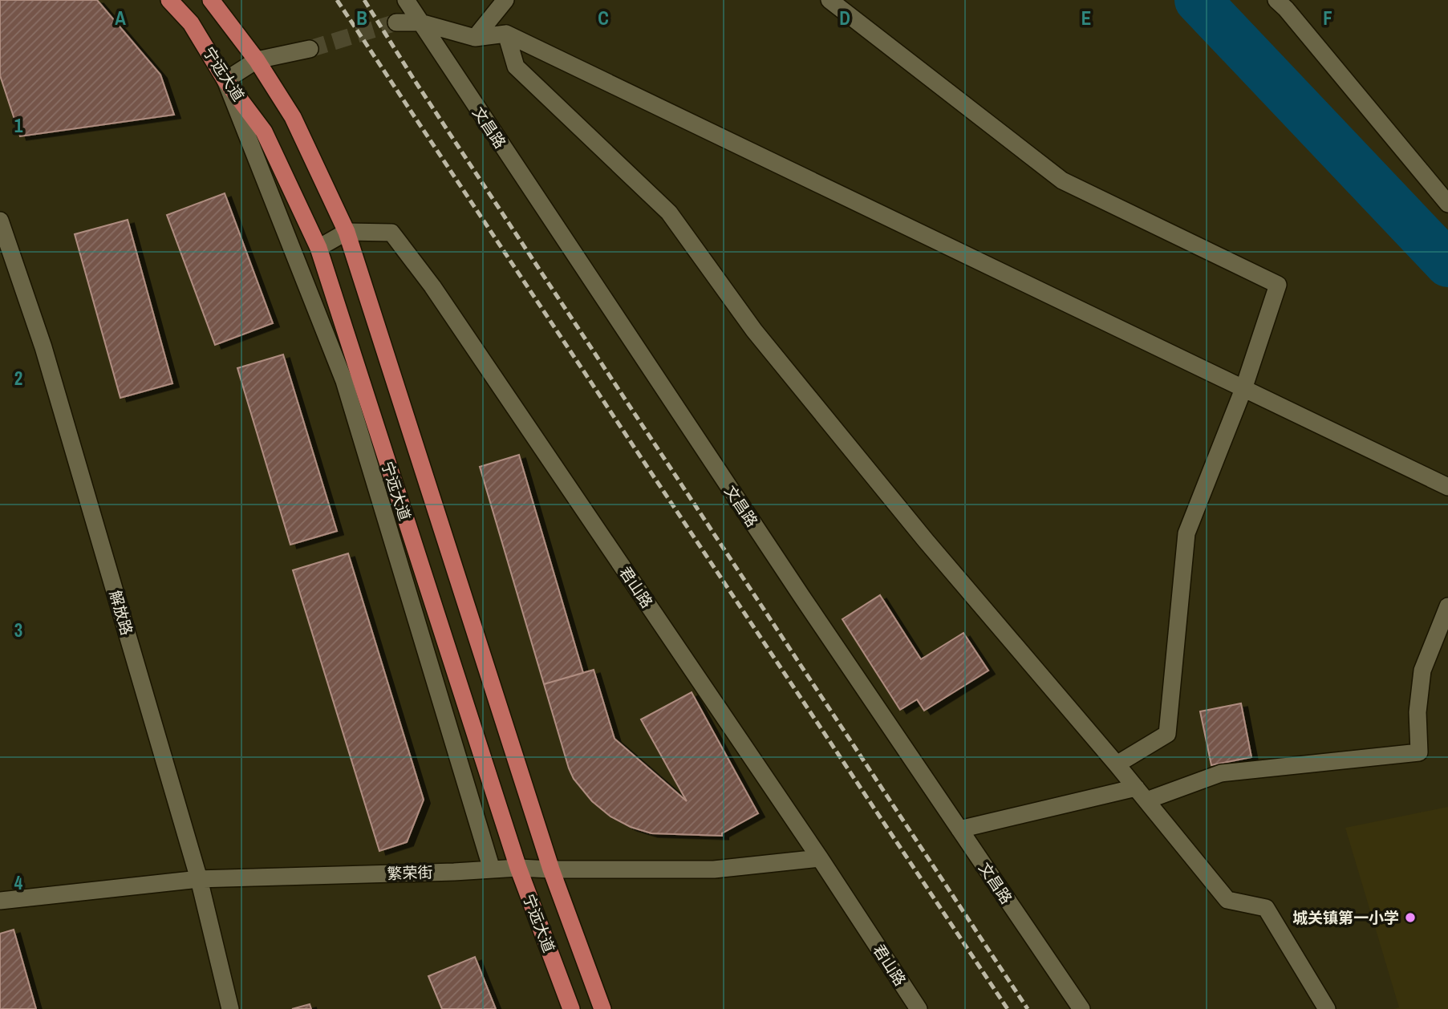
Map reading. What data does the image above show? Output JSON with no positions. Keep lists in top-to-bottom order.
{
  "streets": {
    "main road": ["宁远大道"],
    "street": [
      "文昌路",
      "君山路",
      "解放路",
      "繁荣街"
    ]
  },
  "crossings": [
    ["宁远大道", "君山路"],
    ["宁远大道", "繁荣街"],
    ["君山路", "繁荣街"],
    ["解放路", "繁荣街"]
  ],
  "places": ["城关镇第一小学"],
  "grid": {
    "columns": [
      "A",
      "B",
      "C",
      "D",
      "E",
      "F"
    ],
    "rows": [
      "1",
      "2",
      "3",
      "4"
    ]
  }
}
